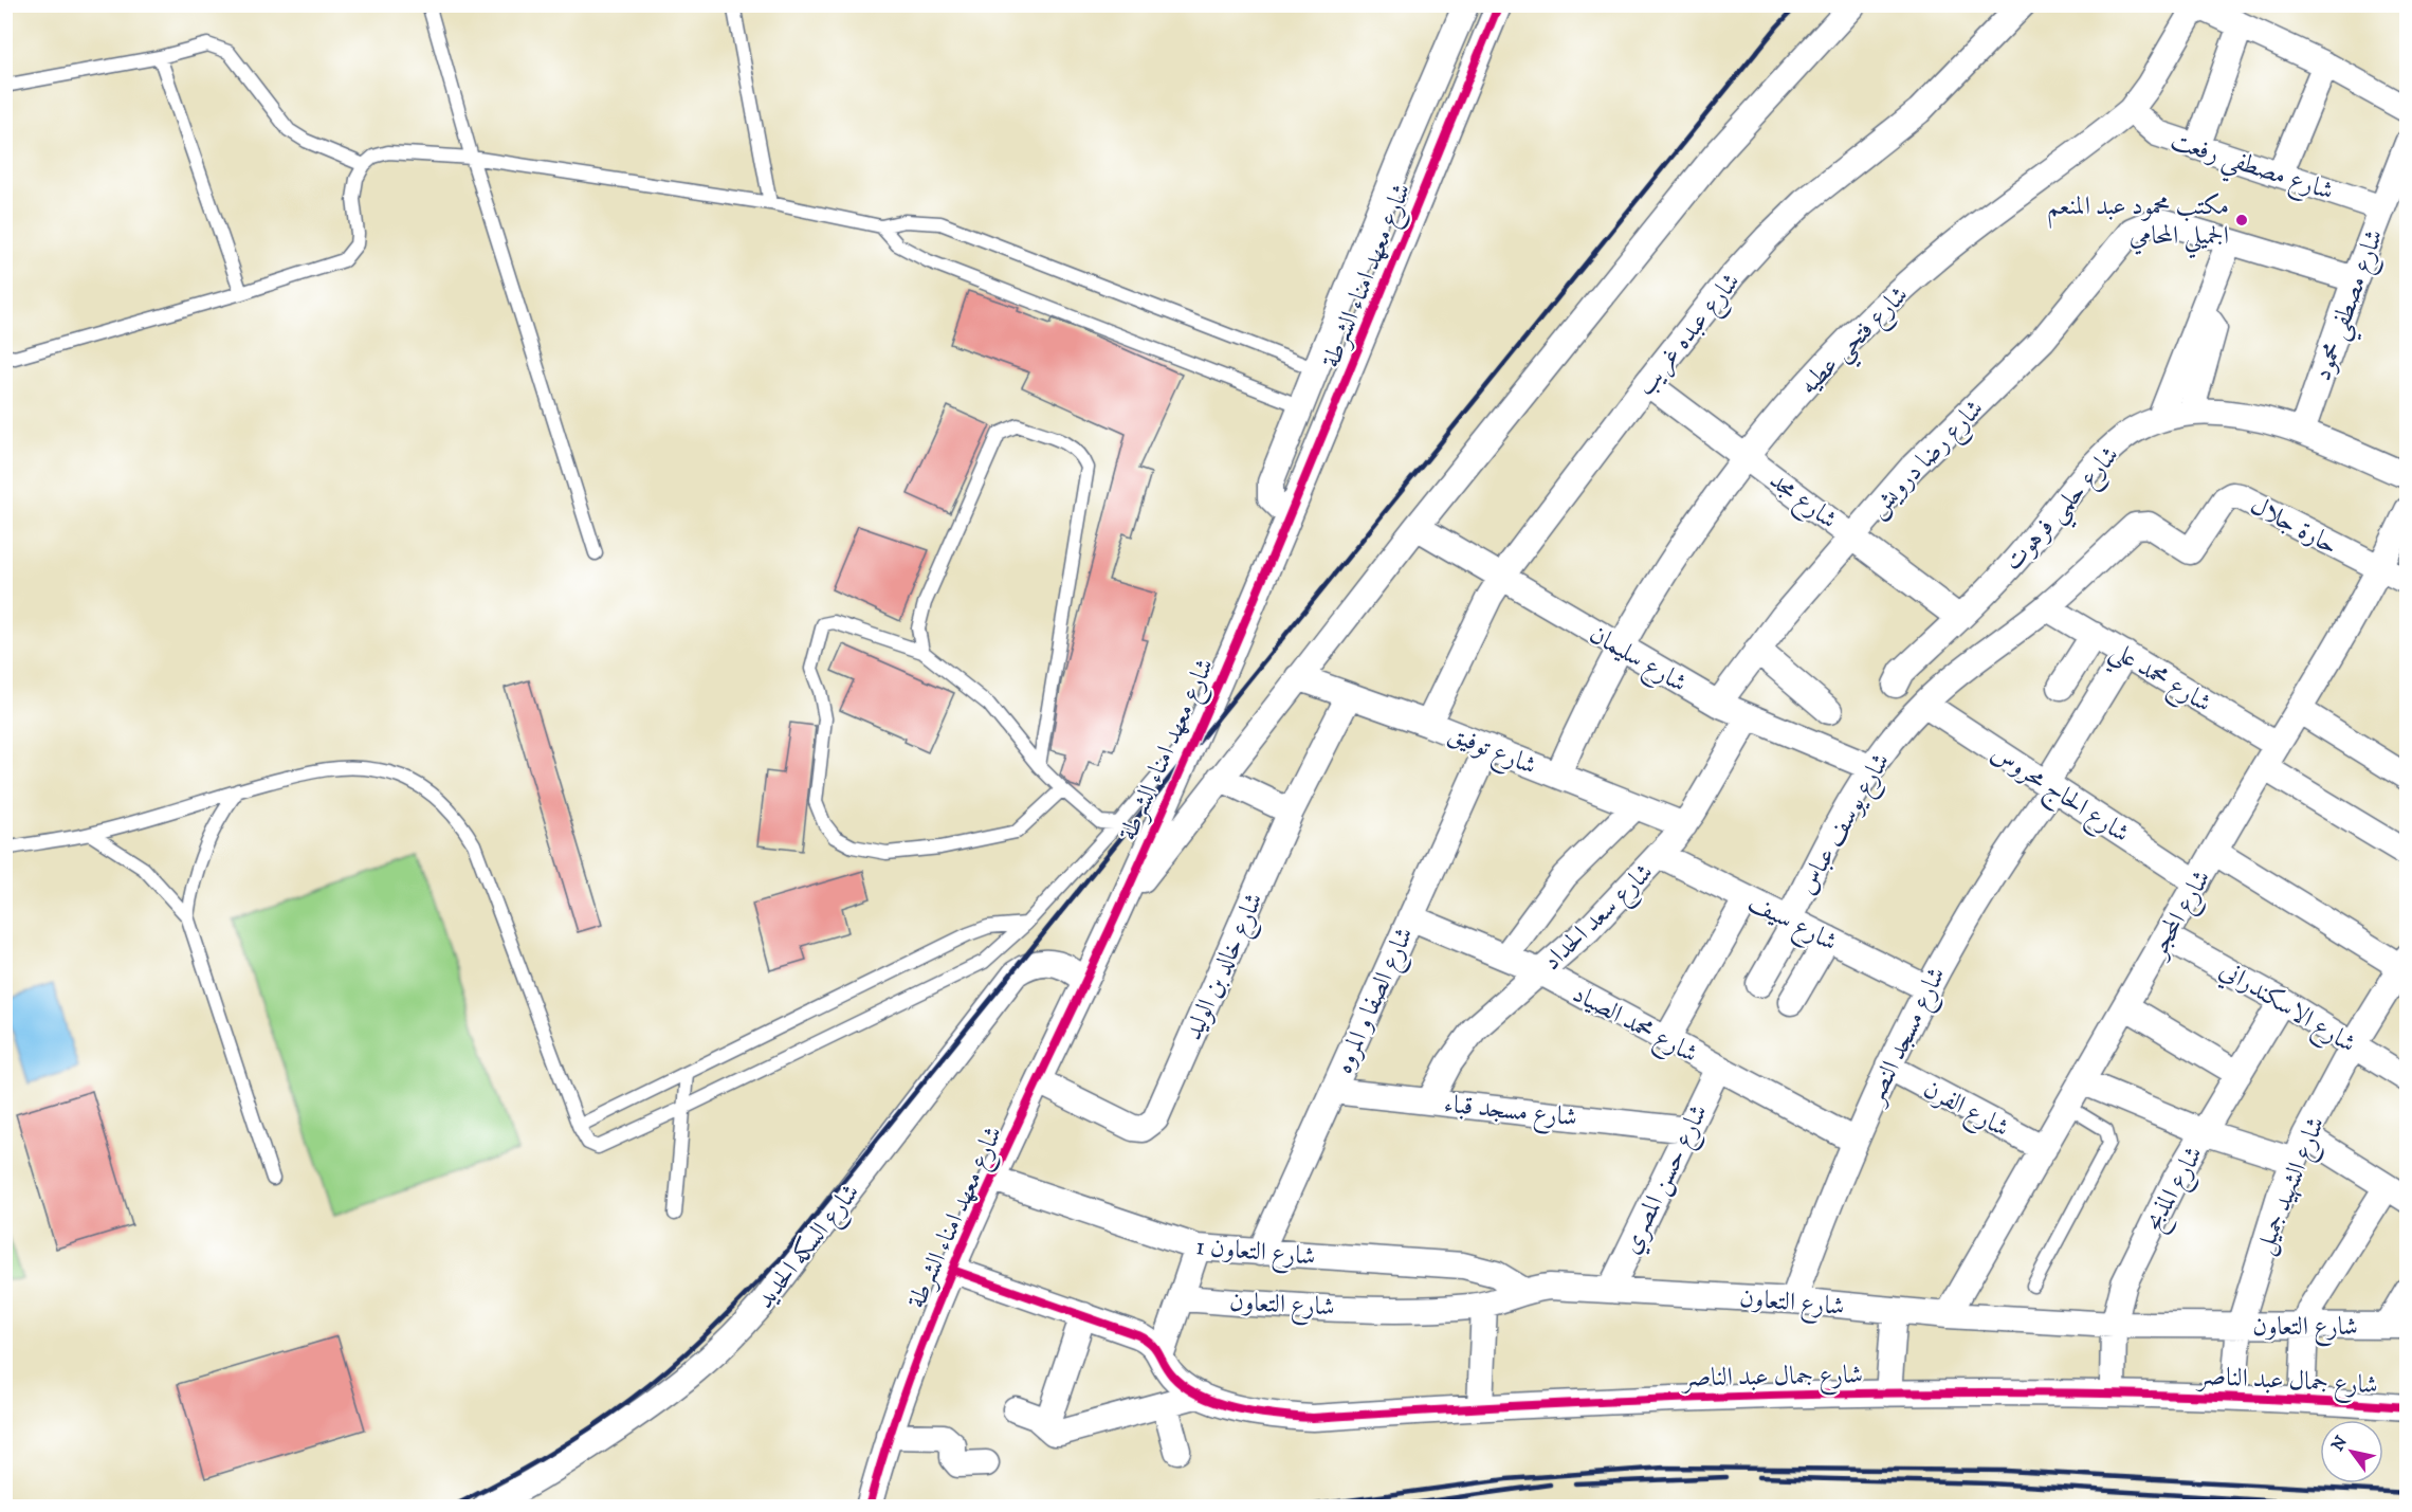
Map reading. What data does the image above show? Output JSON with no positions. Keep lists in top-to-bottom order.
{
  "streets": {
    "street": [
      "شارع مصطفي رفعت",
      "شارع معهد امناء الشرطة",
      "شارع مصطفي محمود",
      "شارع عبده غريب",
      "شارع فتحي عطيه",
      "شارع رضا درويش",
      "شارع مجد",
      "شارع حلمي فرهوت",
      "حارة جلال",
      "شارع سليمان",
      "شارع محمد علي",
      "شارع توفيق",
      "شارع الحاج محروس",
      "شارع يوسف عباس",
      "شارع المحجر",
      "شارع سعد الحداد",
      "شارع سيف",
      "شارع خالد بن الوليد",
      "شارع الصفا و المروه",
      "شارع الاسكندراني",
      "شارع محمد الصياد",
      "شارع مسجد النصر",
      "شارع الفرن",
      "شارع مسجد قباء",
      "شارع حسن المصري",
      "شارع الشهيد جميل",
      "شارع المذبح",
      "شارع السكه الحديد",
      "شارع التعاون 1",
      "شارع التعاون",
      "شارع جمال عبد الناصر"
    ]
  },
  "crossings": [
    ["شارع مصطفي رفعت", "شارع مصطفي محمود"],
    ["شارع مصطفي رفعت", "شارع فتحي عطيه"],
    ["شارع معهد امناء الشرطة", "شارع خالد بن الوليد"],
    ["شارع معهد امناء الشرطة", "شارع السكه الحديد"],
    ["شارع معهد امناء الشرطة", "شارع التعاون 1"],
    ["شارع معهد امناء الشرطة", "شارع جمال عبد الناصر"],
    ["شارع مصطفي محمود", "شارع حلمي فرهوت"],
    ["شارع عبده غريب", "شارع مجد"],
    ["شارع عبده غريب", "شارع سليمان"],
    ["شارع عبده غريب", "شارع توفيق"],
    ["شارع فتحي عطيه", "شارع مجد"],
    ["شارع فتحي عطيه", "شارع سليمان"],
    ["شارع فتحي عطيه", "شارع توفيق"],
    ["شارع رضا درويش", "شارع مجد"],
    ["شارع رضا درويش", "شارع سليمان"],
    ["شارع مجد", "شارع حلمي فرهوت"],
    ["حارة جلال", "شارع محمد علي"],
    ["حارة جلال", "شارع يوسف عباس"],
    ["حارة جلال", "شارع المحجر"],
    ["شارع سليمان", "شارع يوسف عباس"],
    ["شارع سليمان", "شارع سعد الحداد"],
    ["شارع محمد علي", "شارع يوسف عباس"],
    ["شارع محمد علي", "شارع المحجر"],
    ["شارع محمد علي", "شارع مسجد النصر"],
    ["شارع توفيق", "شارع سعد الحداد"],
    ["شارع توفيق", "شارع خالد بن الوليد"],
    ["شارع توفيق", "شارع الصفا و المروه"],
    ["شارع الحاج محروس", "شارع يوسف عباس"],
    ["شارع الحاج محروس", "شارع المحجر"],
    ["شارع الحاج محروس", "شارع مسجد النصر"],
    ["شارع يوسف عباس", "شارع سيف"],
    ["شارع المحجر", "شارع الاسكندراني"],
    ["شارع المحجر", "شارع الفرن"],
    ["شارع المحجر", "شارع التعاون"],
    ["شارع سعد الحداد", "شارع سيف"],
    ["شارع سعد الحداد", "شارع محمد الصياد"],
    ["شارع سعد الحداد", "شارع مسجد قباء"],
    ["شارع سيف", "شارع مسجد النصر"],
    ["شارع الصفا و المروه", "شارع محمد الصياد"],
    ["شارع الصفا و المروه", "شارع مسجد قباء"],
    ["شارع الصفا و المروه", "شارع التعاون 1"],
    ["شارع الاسكندراني", "شارع الشهيد جميل"],
    ["شارع الاسكندراني", "شارع المذبح"],
    ["شارع محمد الصياد", "شارع مسجد النصر"],
    ["شارع محمد الصياد", "شارع حسن المصري"],
    ["شارع مسجد النصر", "شارع الفرن"],
    ["شارع مسجد النصر", "شارع التعاون"],
    ["شارع مسجد قباء", "شارع حسن المصري"],
    ["شارع حسن المصري", "شارع التعاون"],
    ["شارع الشهيد جميل", "شارع التعاون"],
    ["شارع الشهيد جميل", "شارع جمال عبد الناصر"],
    ["شارع المذبح", "شارع التعاون"],
    ["شارع المذبح", "شارع جمال عبد الناصر"],
    ["شارع التعاون 1", "شارع التعاون"]
  ],
  "places": ["مكتب محمود عبد المنعم الجميلي المحامي"],
  "north": "top left"
}
